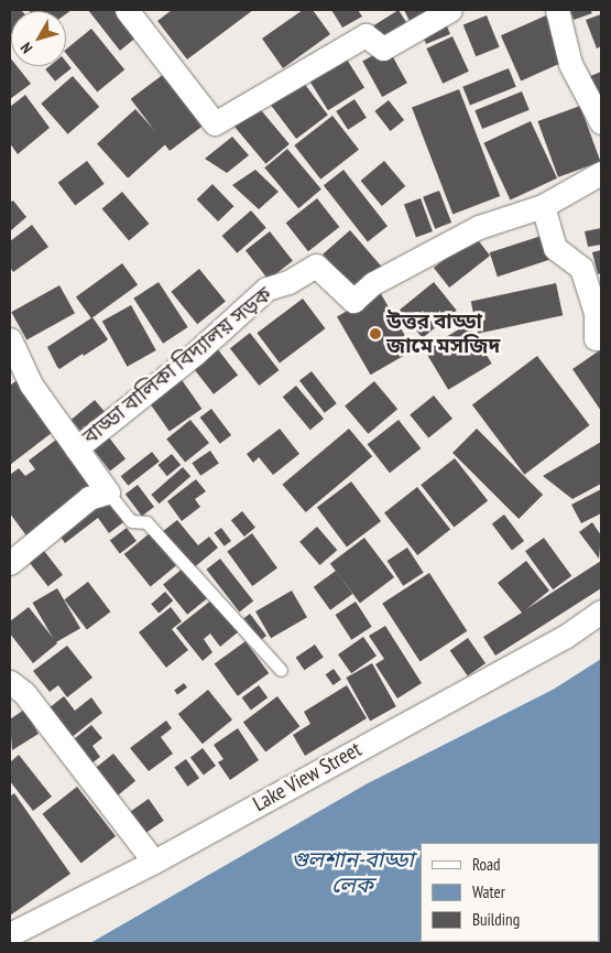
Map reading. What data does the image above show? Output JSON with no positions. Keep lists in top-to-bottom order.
{
  "streets": {
    "street": ["বাড্ডা বালিকা বিদ্যালয় সড়ক", "Lake View Street"]
  },
  "water": ["গুলশান-বাড্ডা লেক"],
  "places": ["উত্তর বাড্ডা জামে মসজিদ"],
  "legend": ["Road", "Water", "Building"],
  "north": "bottom left"
}
